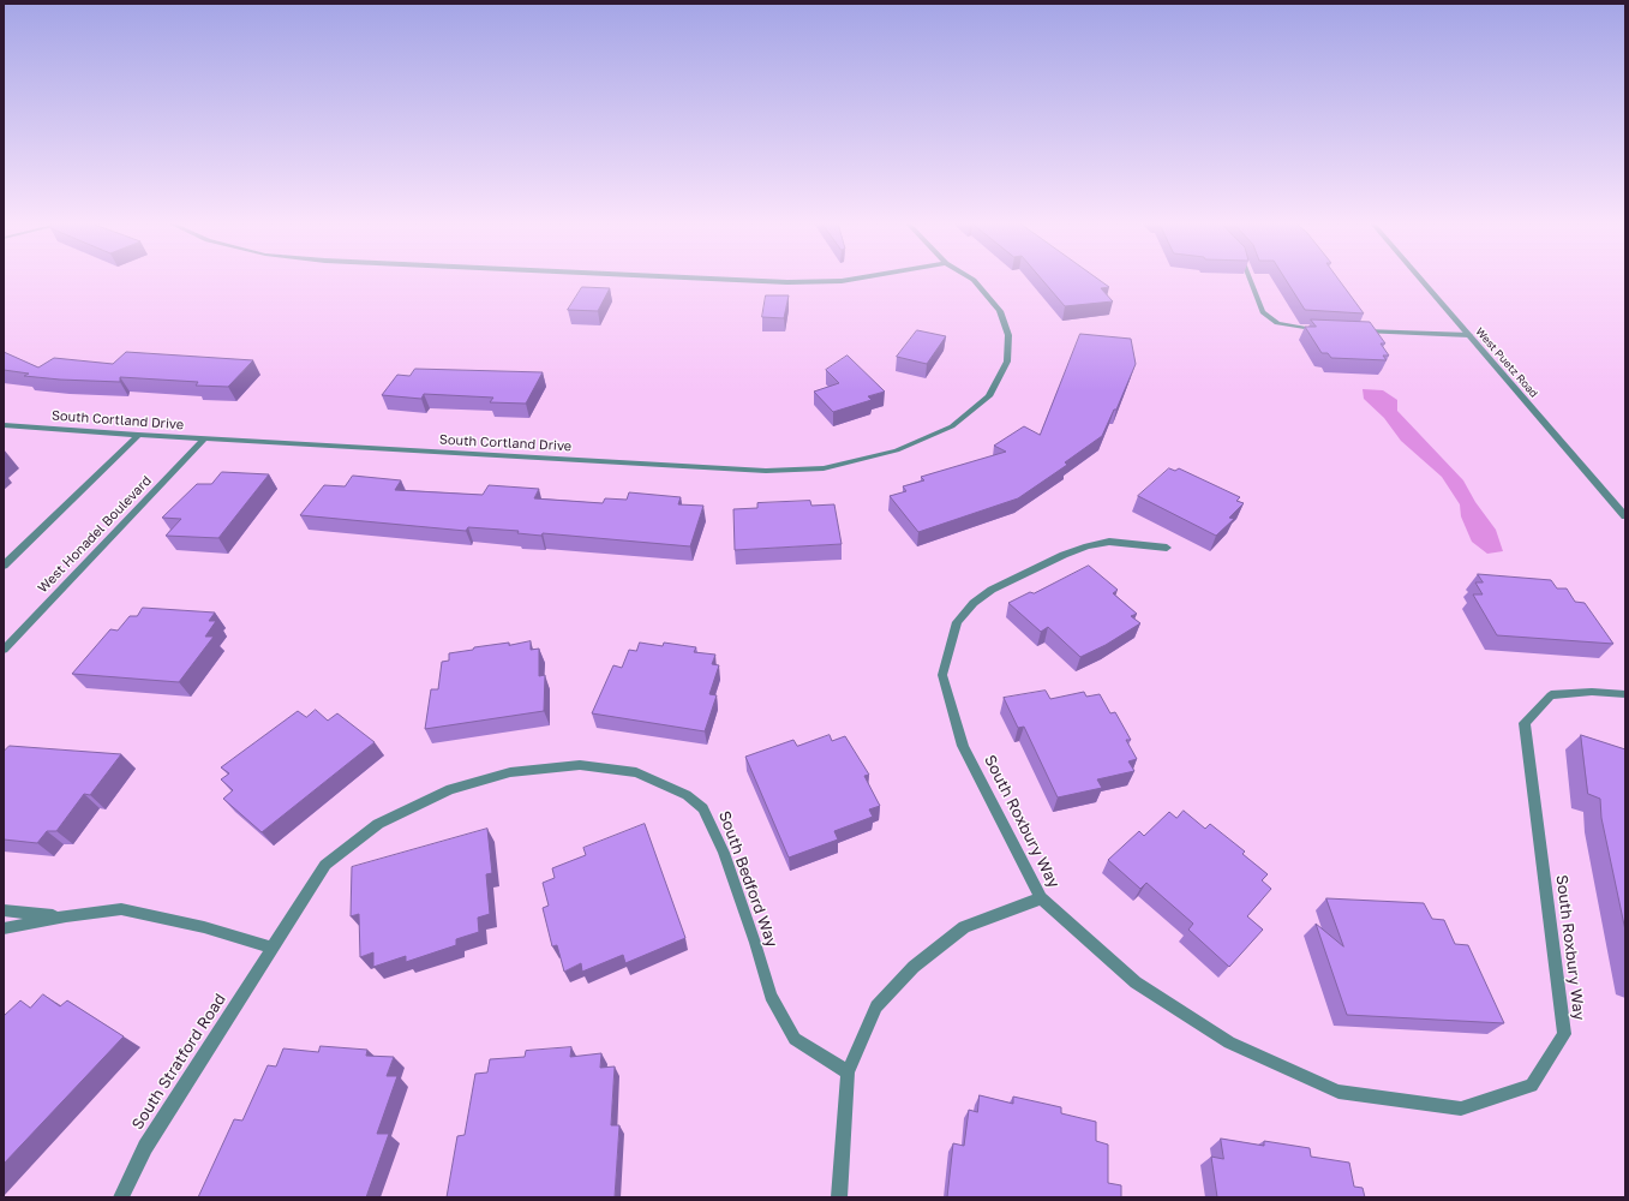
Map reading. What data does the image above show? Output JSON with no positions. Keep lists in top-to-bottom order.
{
  "streets": {
    "street": [
      "West Puetz Road",
      "South Cortland Drive",
      "West Honadel Boulevard",
      "South Roxbury Way",
      "South Bedford Way",
      "South Stratford Road"
    ]
  },
  "crossings": [
    ["South Cortland Drive", "West Honadel Boulevard"],
    ["South Bedford Way", "South Stratford Road"]
  ]
}
